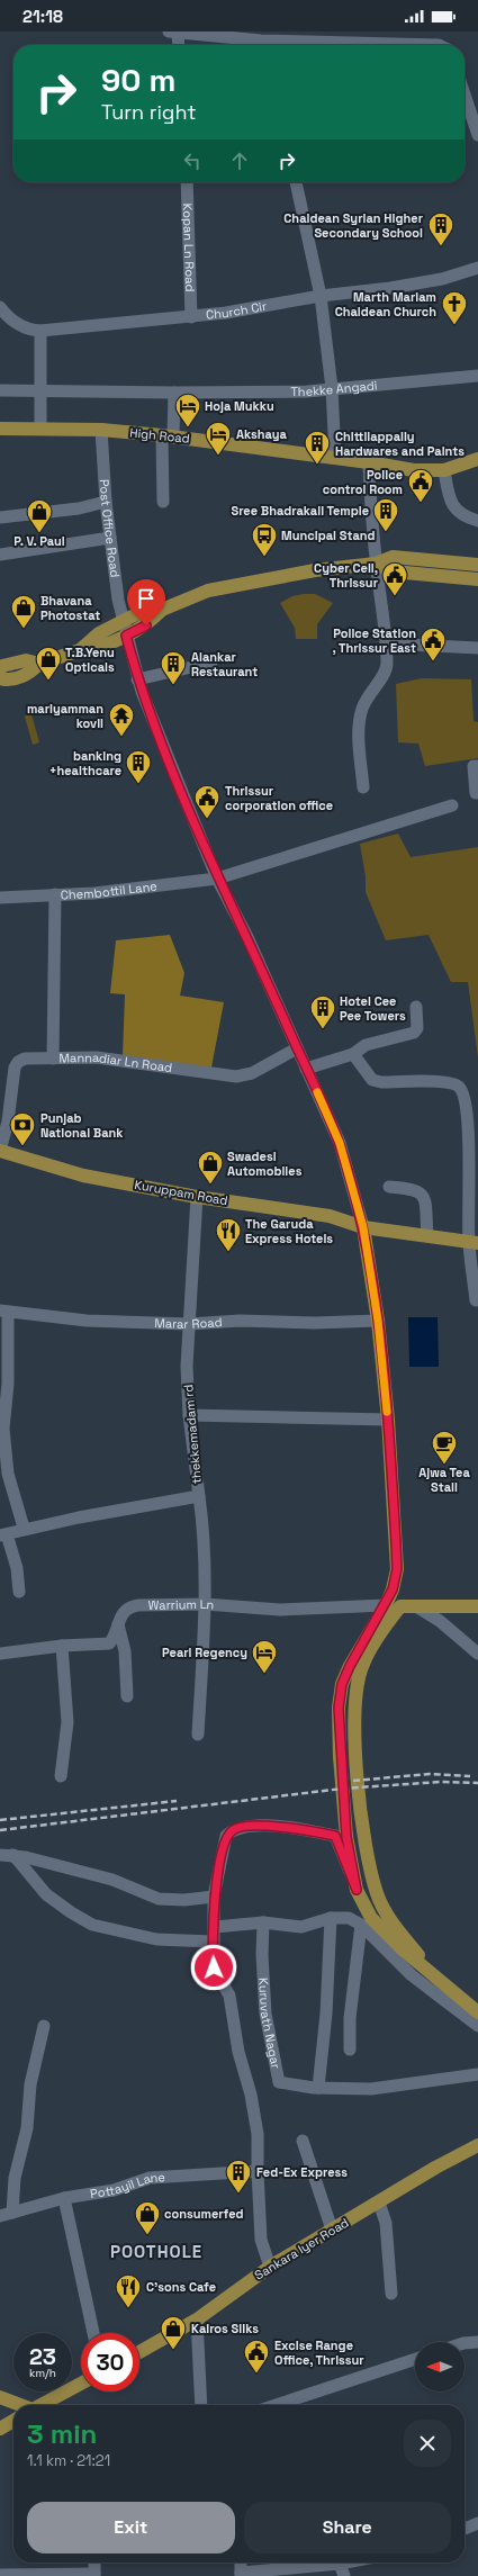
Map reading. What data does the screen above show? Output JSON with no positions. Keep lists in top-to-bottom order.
{
  "streets": {
    "main road": ["High Road", "Kuruppam Road", "Sankara Iyer Road"],
    "street": [
      "Kopan Ln Road",
      "Church Cir",
      "Thekke Angadi",
      "Post Office Road",
      "Chembottil Lane",
      "Mannadiar Ln Road",
      "Marar Road",
      "thekkemadam rd",
      "Warrium Ln",
      "Kuruvath Nagar",
      "Pottayil Lane"
    ]
  },
  "crossings": [
    ["Kopan Ln Road", "Church Cir"],
    ["High Road", "Post Office Road"],
    ["Post Office Road", "Chembottil Lane"],
    ["Post Office Road", "Mannadiar Ln Road"],
    ["Post Office Road", "Kuruppam Road"],
    ["Mannadiar Ln Road", "Kuruppam Road"],
    ["Kuruppam Road", "thekkemadam rd"],
    ["Marar Road", "thekkemadam rd"]
  ],
  "districts": ["POOTHOLE"],
  "places": {
    "building": [
      "Chaldean Syrian Higher Secondary School",
      "Chittilappally Hardwares and Paints",
      "Sree Bhadrakali Temple",
      "Alankar Restaurant",
      "banking +healthcare",
      "Hotel Cee Pee Towers",
      "Fed-Ex Express"
    ],
    "church": ["Marth Mariam Chaldean Church"],
    "hotel": ["Hoja Mukku", "Akshaya", "Pearl Regency"],
    "public building": [
      "Police control Room",
      "Cyber Cell, Thrissur",
      "Police Station , Thrissur East",
      "Thrissur corporation office",
      "Excise Range Office, Thrissur"
    ],
    "shop": [
      "P. V. Paul",
      "Bhavana Photostat",
      "T.B.Yenu Opticals",
      "Swadesi Automobiles",
      "consumerfed",
      "Kairos Silks"
    ],
    "bus stop": ["Muncipal Stand"],
    "temple": ["mariyamman kovil"],
    "bank": ["Punjab National Bank"],
    "restaurant": ["The Garuda Express Hotels", "C'sons Cafe"],
    "cafe": ["Ajwa Tea Stall"]
  },
  "north": "left",
  "page": {
    "status": "21:18",
    "turn": ["90 m", "Turn right"],
    "speed": "23 km/h",
    "limit": "30",
    "heading": ["3 min", "1.1 km · 21:21"],
    "buttons": ["Exit", "Share"]
  }
}
